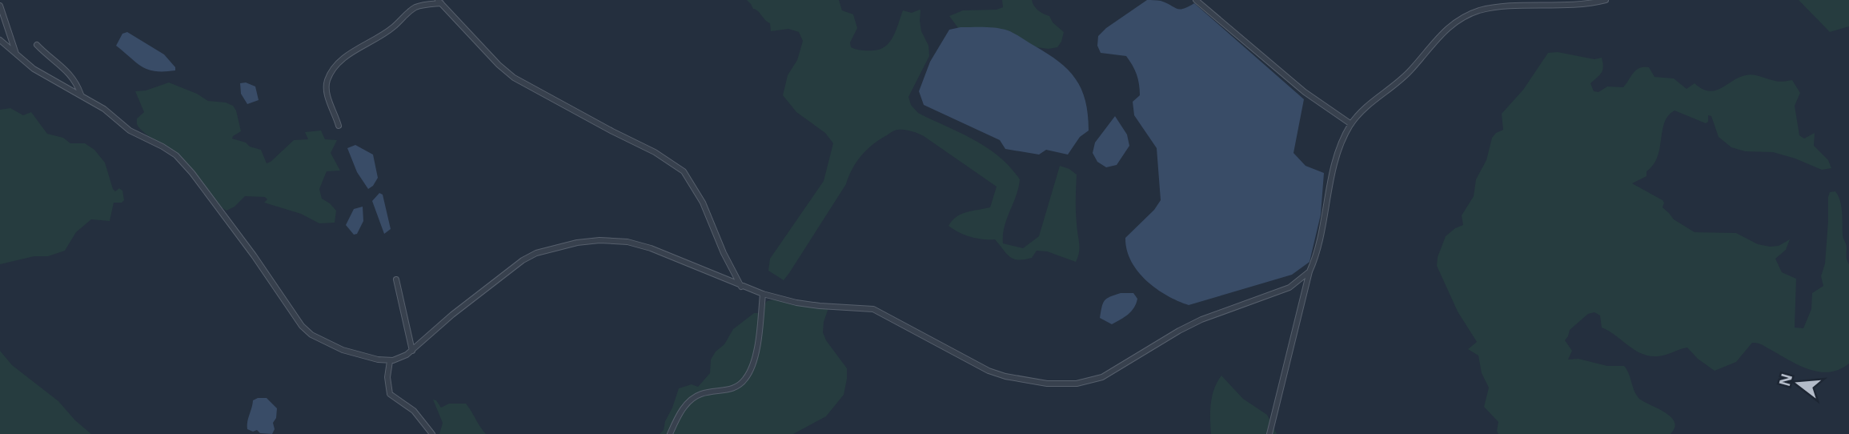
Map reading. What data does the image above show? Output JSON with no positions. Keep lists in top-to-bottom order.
{
  "north": "left"
}
